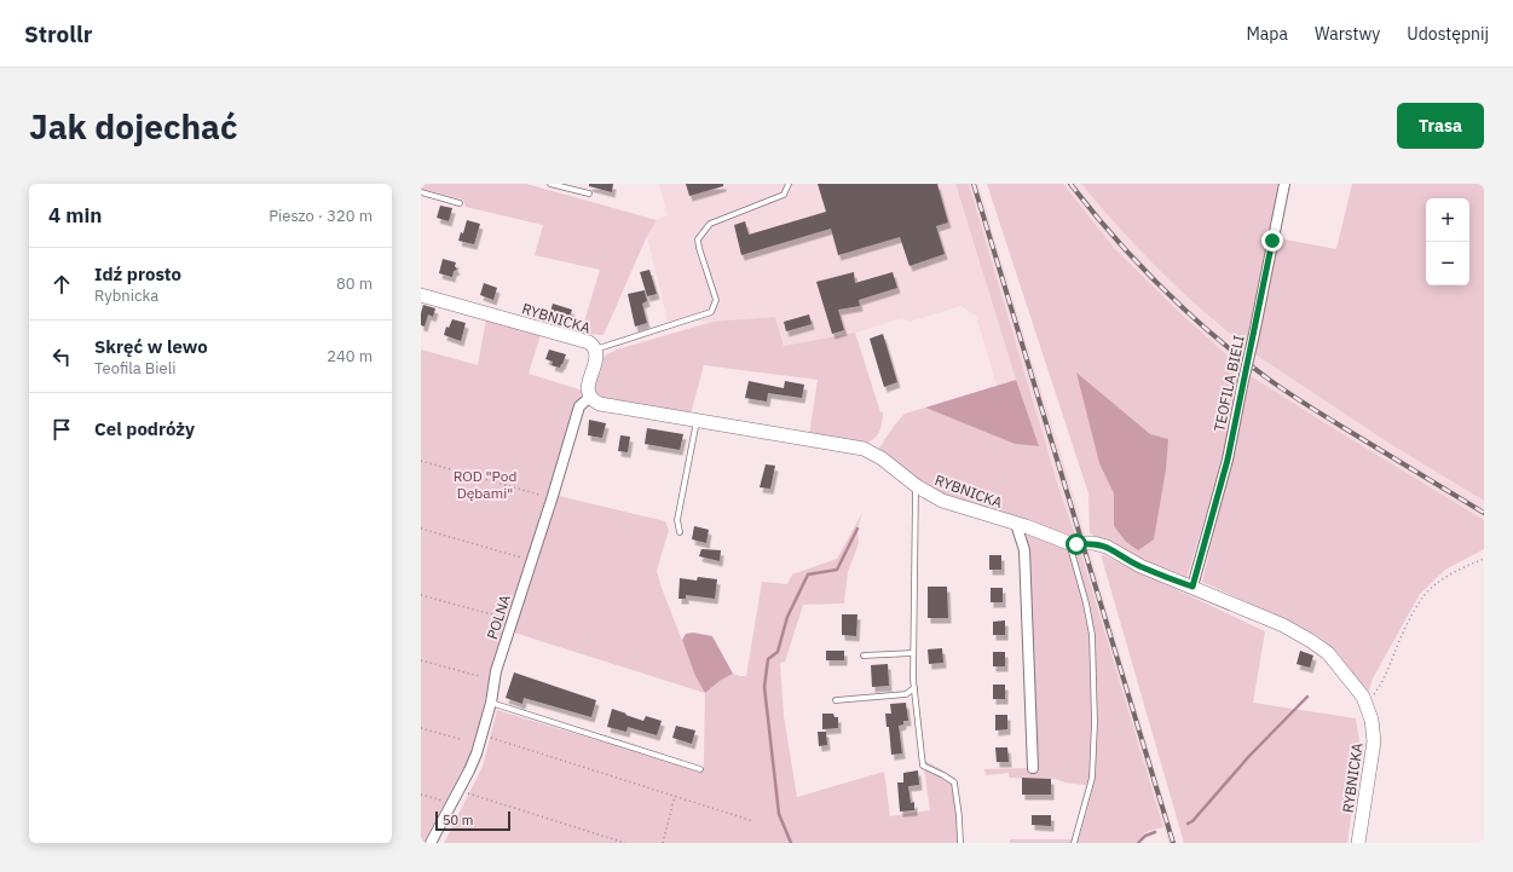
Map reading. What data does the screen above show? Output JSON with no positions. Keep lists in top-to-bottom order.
{
  "streets": {
    "street": ["RYBNICKA", "TEOFILA BIELI", "POLNA"]
  },
  "crossings": [
    ["RYBNICKA", "TEOFILA BIELI"],
    ["RYBNICKA", "POLNA"]
  ],
  "parks": ["ROD \"Pod Dębami\""],
  "scale_bar": "50 m",
  "page": {
    "header": "Strollr",
    "nav": ["Mapa", "Warstwy", "Udostępnij"],
    "buttons": "Trasa",
    "title": "Jak dojechać",
    "heading": ["4 min", "Pieszo · 320 m"],
    "map_buttons": ["+", "−"],
    "list": [
      ["Idź prosto", "Rybnicka", "80 m"],
      ["Skręć w lewo", "Teofila Bieli", "240 m"],
      "Cel podróży"
    ],
    "scale": "50 m"
  }
}
